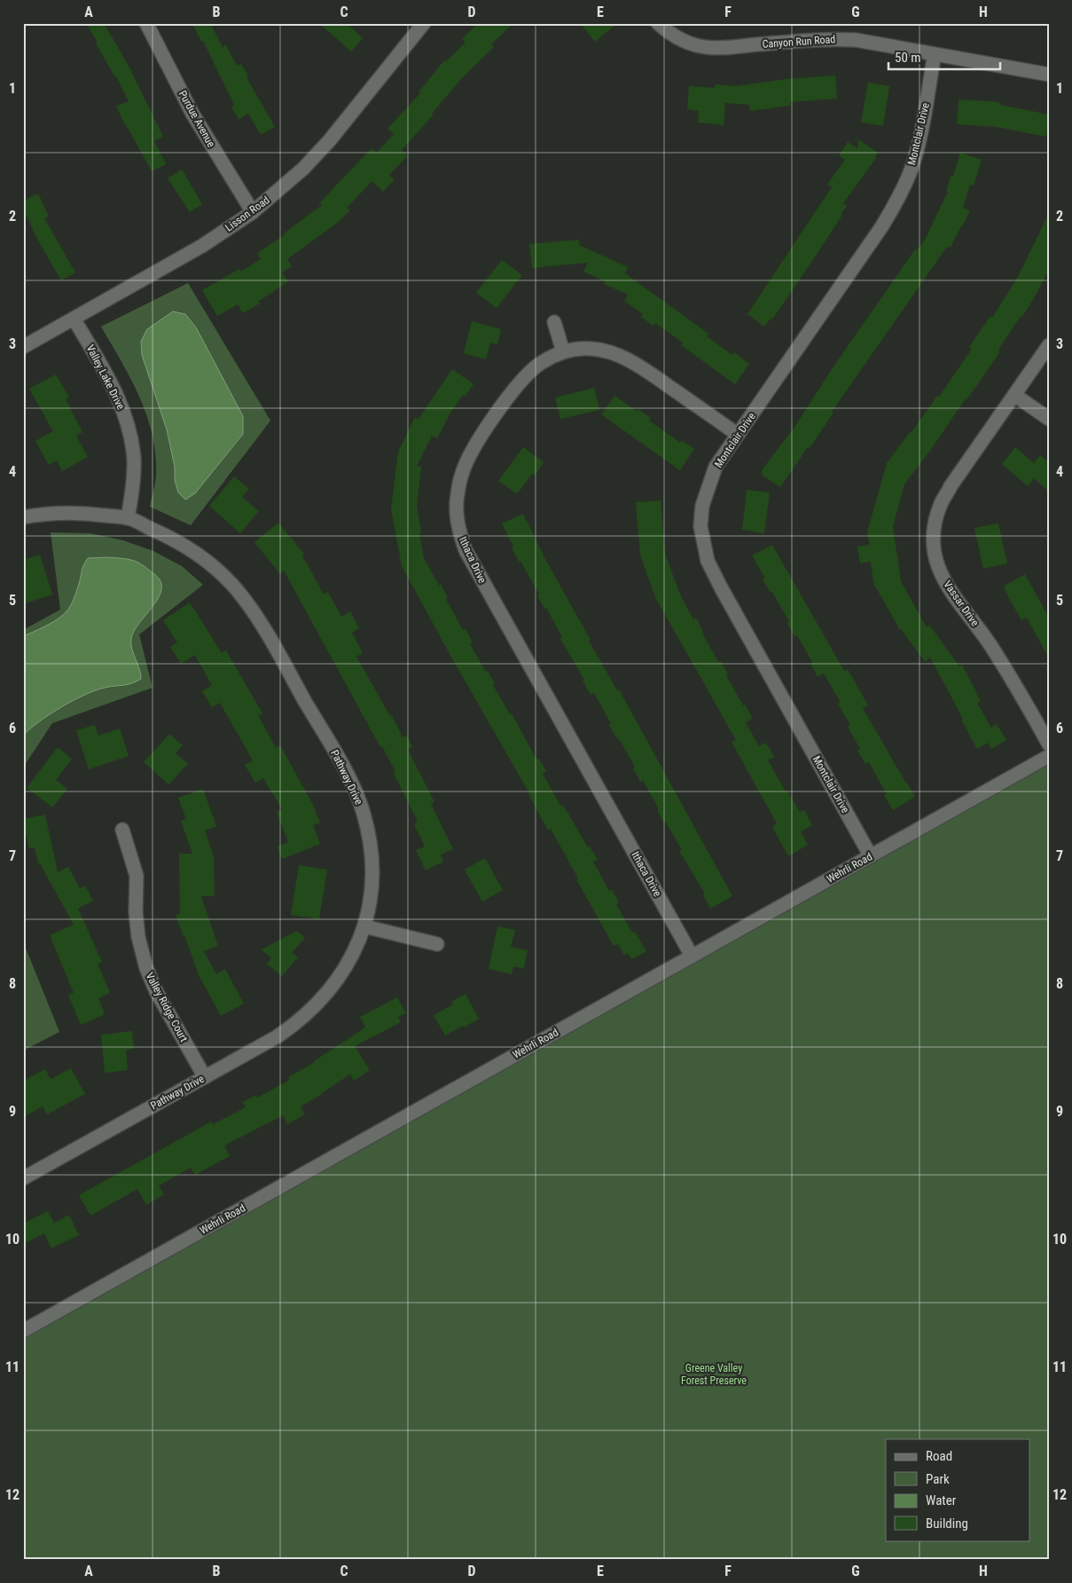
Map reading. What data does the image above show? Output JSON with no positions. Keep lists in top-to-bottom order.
{
  "streets": {
    "street": [
      "Canyon Run Road",
      "Purdue Avenue",
      "Montclair Drive",
      "Lisson Road",
      "Valley Lake Drive",
      "Ithaca Drive",
      "Vassar Drive",
      "Pathway Drive",
      "Wehrli Road",
      "Valley Ridge Court"
    ]
  },
  "crossings": [
    ["Canyon Run Road", "Montclair Drive"],
    ["Purdue Avenue", "Lisson Road"],
    ["Montclair Drive", "Ithaca Drive"],
    ["Montclair Drive", "Wehrli Road"],
    ["Lisson Road", "Valley Lake Drive"],
    ["Valley Lake Drive", "Pathway Drive"],
    ["Ithaca Drive", "Wehrli Road"],
    ["Pathway Drive", "Valley Ridge Court"]
  ],
  "parks": ["Greene Valley Forest Preserve"],
  "legend": [
    "Road",
    "Park",
    "Water",
    "Building"
  ],
  "scale_bar": "50 m",
  "grid": {
    "columns": [
      "A",
      "B",
      "C",
      "D",
      "E",
      "F",
      "G",
      "H"
    ],
    "rows": [
      "1",
      "2",
      "3",
      "4",
      "5",
      "6",
      "7",
      "8",
      "9",
      "10",
      "11",
      "12"
    ]
  }
}
